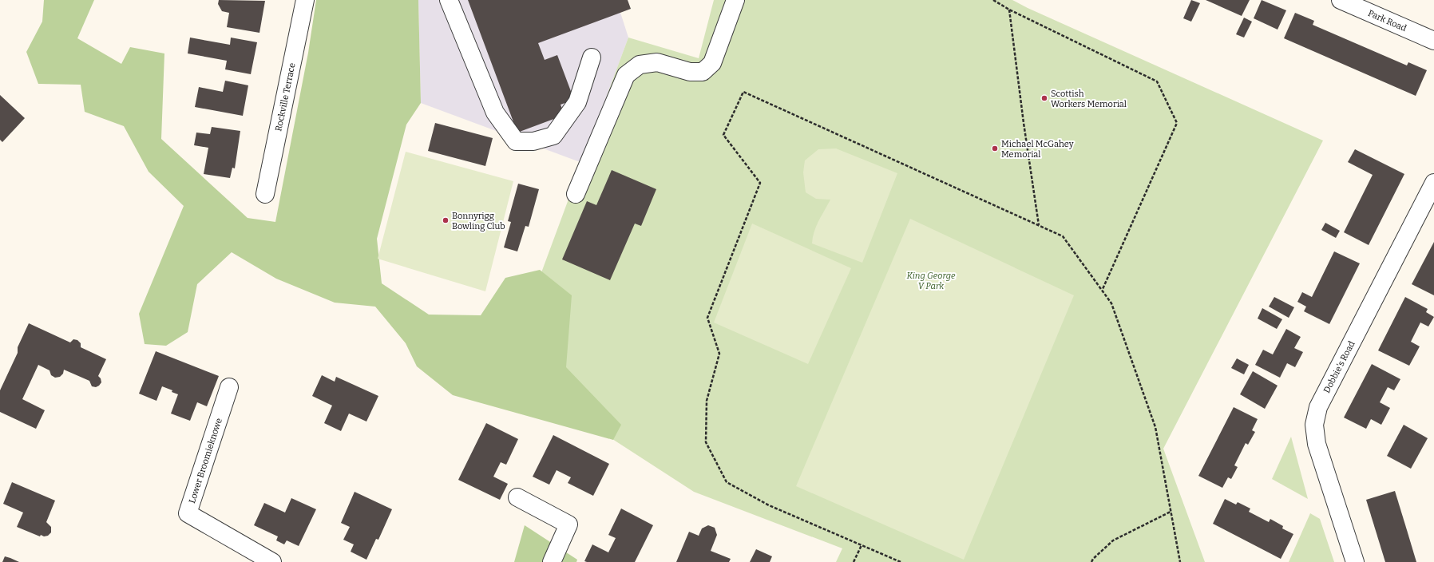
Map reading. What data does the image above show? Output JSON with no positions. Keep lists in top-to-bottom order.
{
  "streets": {
    "street": [
      "Park Road",
      "Rockville Terrace",
      "Dobbie's Road",
      "Lower Broomieknowe"
    ]
  },
  "parks": ["King George V Park"],
  "places": ["Scottish Workers Memorial", "Michael McGahey Memorial", "Bonnyrigg Bowling Club"]
}
